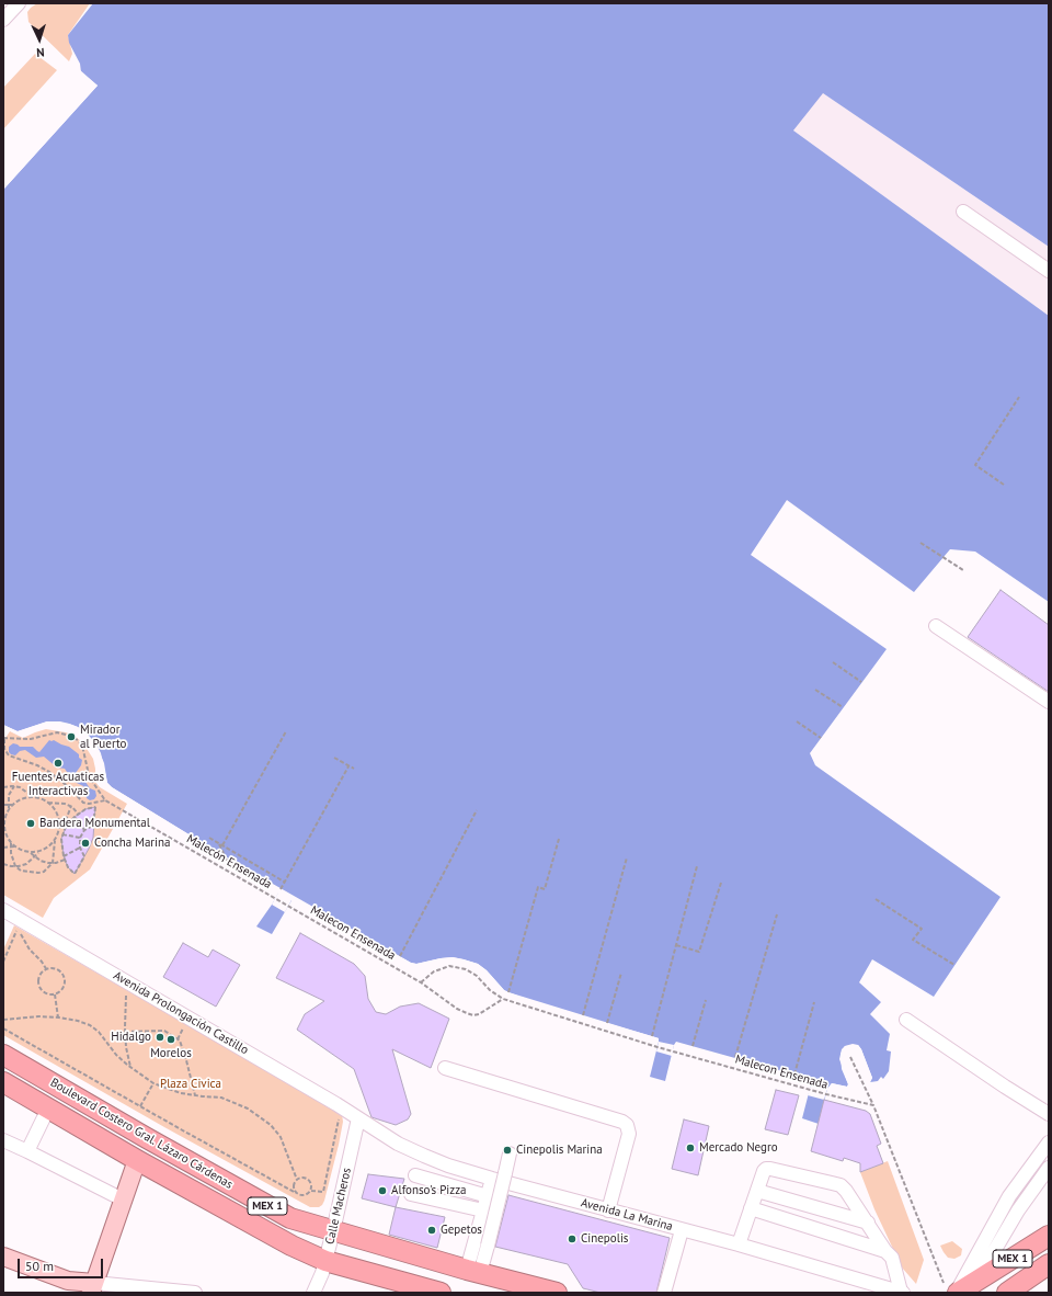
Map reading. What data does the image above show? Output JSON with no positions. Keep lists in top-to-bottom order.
{
  "streets": {
    "highway": ["Boulevard Costero Gral. Lázaro Cárdenas", "MEX 1"],
    "street": ["Avenida Prolongación Castillo", "Calle Macheros", "Avenida La Marina"],
    "path": ["Malecón Ensenada", "Malecon Ensenada"]
  },
  "crossings": [
    ["Malecón Ensenada", "Malecon Ensenada"],
    ["Avenida Prolongación Castillo", "Calle Macheros"],
    ["Avenida Prolongación Castillo", "Avenida La Marina"],
    ["Boulevard Costero Gral. Lázaro Cárdenas", "Calle Macheros"],
    ["Calle Macheros", "Avenida La Marina"]
  ],
  "parks": ["Plaza Civica"],
  "places": [
    "Mirador al Puerto",
    "Fuentes Acuaticas Interactivas",
    "Bandera Monumental",
    "Concha Marina",
    "Hidalgo",
    "Morelos",
    "Mercado Negro",
    "Cinepolis Marina",
    "Alfonso's Pizza",
    "Gepetos",
    "Cinepolis"
  ],
  "scale_bar": "50 m",
  "north": "bottom"
}
